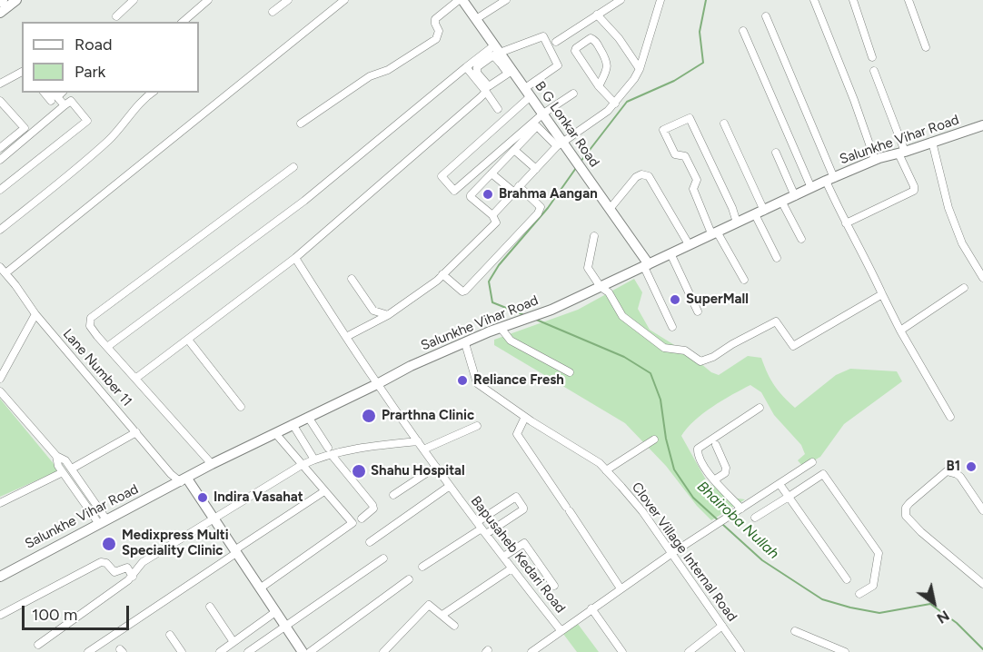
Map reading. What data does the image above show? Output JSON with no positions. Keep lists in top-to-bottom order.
{
  "streets": {
    "street": [
      "B G Lonkar Road",
      "Salunkhe Vihar Road",
      "Lane Number 11",
      "Clover Village Internal Road",
      "Bapusaheb Kedari Road"
    ]
  },
  "crossings": [
    ["B G Lonkar Road", "Salunkhe Vihar Road"],
    ["Salunkhe Vihar Road", "Lane Number 11"],
    ["Salunkhe Vihar Road", "Clover Village Internal Road"],
    ["Salunkhe Vihar Road", "Bapusaheb Kedari Road"]
  ],
  "water": ["Bhairoba Nullah"],
  "places": [
    "Brahma Aangan",
    "SuperMall",
    "Reliance Fresh",
    "Prarthna Clinic",
    "B1",
    "Shahu Hospital",
    "Indira Vasahat",
    "Medixpress Multi Speciality Clinic"
  ],
  "legend": ["Road", "Park"],
  "scale_bar": "100 m",
  "north": "bottom right"
}
